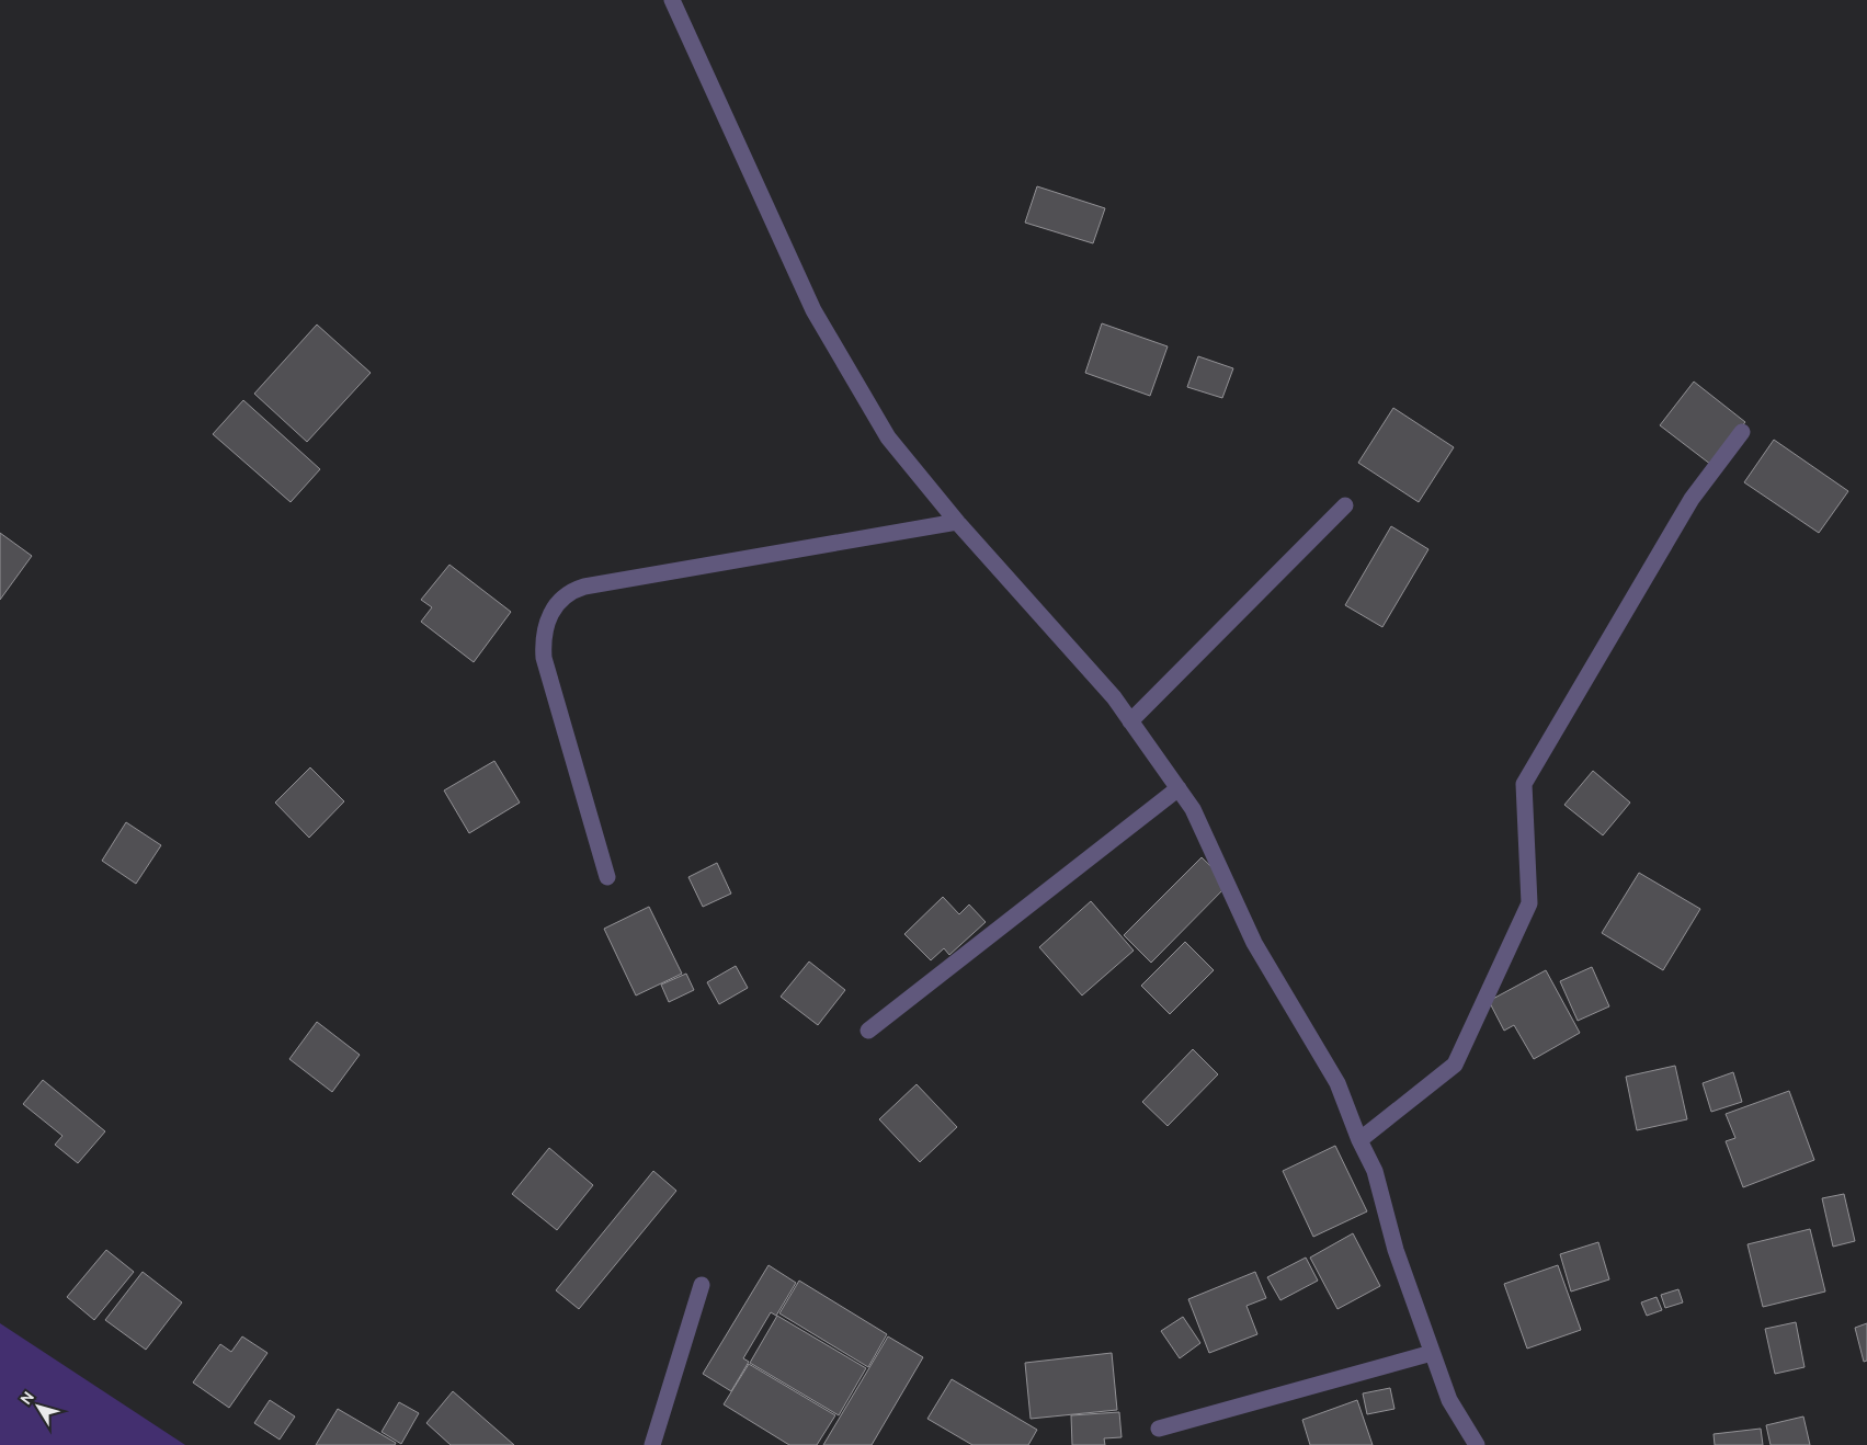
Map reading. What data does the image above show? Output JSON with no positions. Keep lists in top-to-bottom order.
{
  "north": "top left"
}
